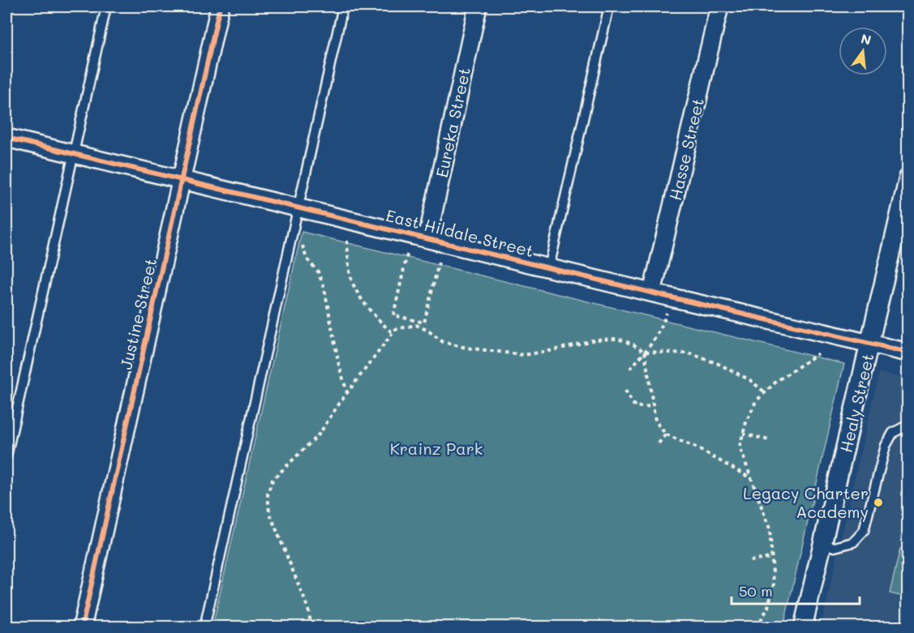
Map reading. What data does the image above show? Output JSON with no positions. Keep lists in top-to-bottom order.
{
  "streets": {
    "street": [
      "Eureka Street",
      "Hasse Street",
      "East Hildale Street",
      "Justine Street",
      "Healy Street"
    ]
  },
  "crossings": [
    ["Eureka Street", "East Hildale Street"],
    ["Hasse Street", "East Hildale Street"],
    ["East Hildale Street", "Justine Street"],
    ["East Hildale Street", "Healy Street"]
  ],
  "parks": ["Krainz Park"],
  "places": ["Legacy Charter Academy"],
  "scale_bar": "50 m",
  "north": "top"
}
